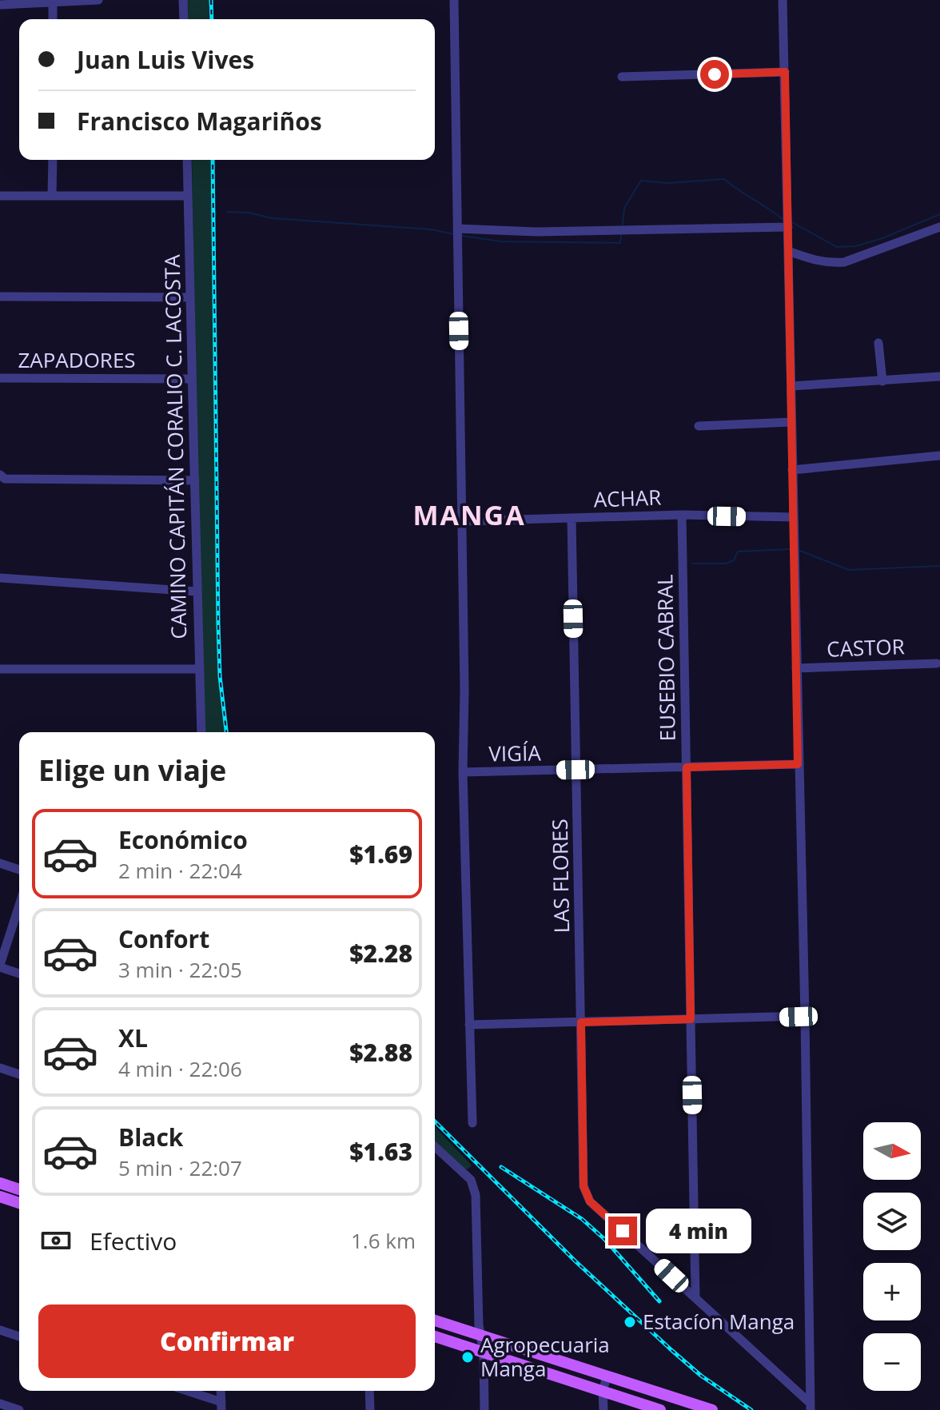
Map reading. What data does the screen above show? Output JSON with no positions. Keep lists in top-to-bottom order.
{
  "streets": {
    "street": [
      "ZAPADORES",
      "CAMINO CAPITÁN CORALIO C. LACOSTA",
      "ACHAR",
      "CASTOR",
      "EUSEBIO CABRAL",
      "VIGÍA",
      "LAS FLORES"
    ]
  },
  "crossings": [
    ["ZAPADORES", "CAMINO CAPITÁN CORALIO C. LACOSTA"],
    ["ACHAR", "EUSEBIO CABRAL"],
    ["ACHAR", "LAS FLORES"],
    ["EUSEBIO CABRAL", "VIGÍA"],
    ["EUSEBIO CABRAL", "LAS FLORES"],
    ["VIGÍA", "LAS FLORES"]
  ],
  "districts": ["MANGA"],
  "places": ["Estacíon Manga", "Agropecuaria Manga"],
  "north": "right",
  "page": {
    "banner": ["Juan Luis Vives", "Francisco Magariños"],
    "heading": "Elige un viaje",
    "list": [
      {
        "name": "Económico",
        "note": "2 min · 22:04",
        "value": "$1.69"
      },
      {
        "name": "Confort",
        "note": "3 min · 22:05",
        "value": "$2.28"
      },
      {
        "name": "XL",
        "note": "4 min · 22:06",
        "value": "$2.88"
      },
      {
        "name": "Black",
        "note": "5 min · 22:07",
        "value": "$1.63"
      }
    ],
    "map_buttons": ["+", "−"],
    "pay": ["Efectivo", "1.6 km"],
    "bubble": "4 min",
    "buttons": "Confirmar"
  }
}
